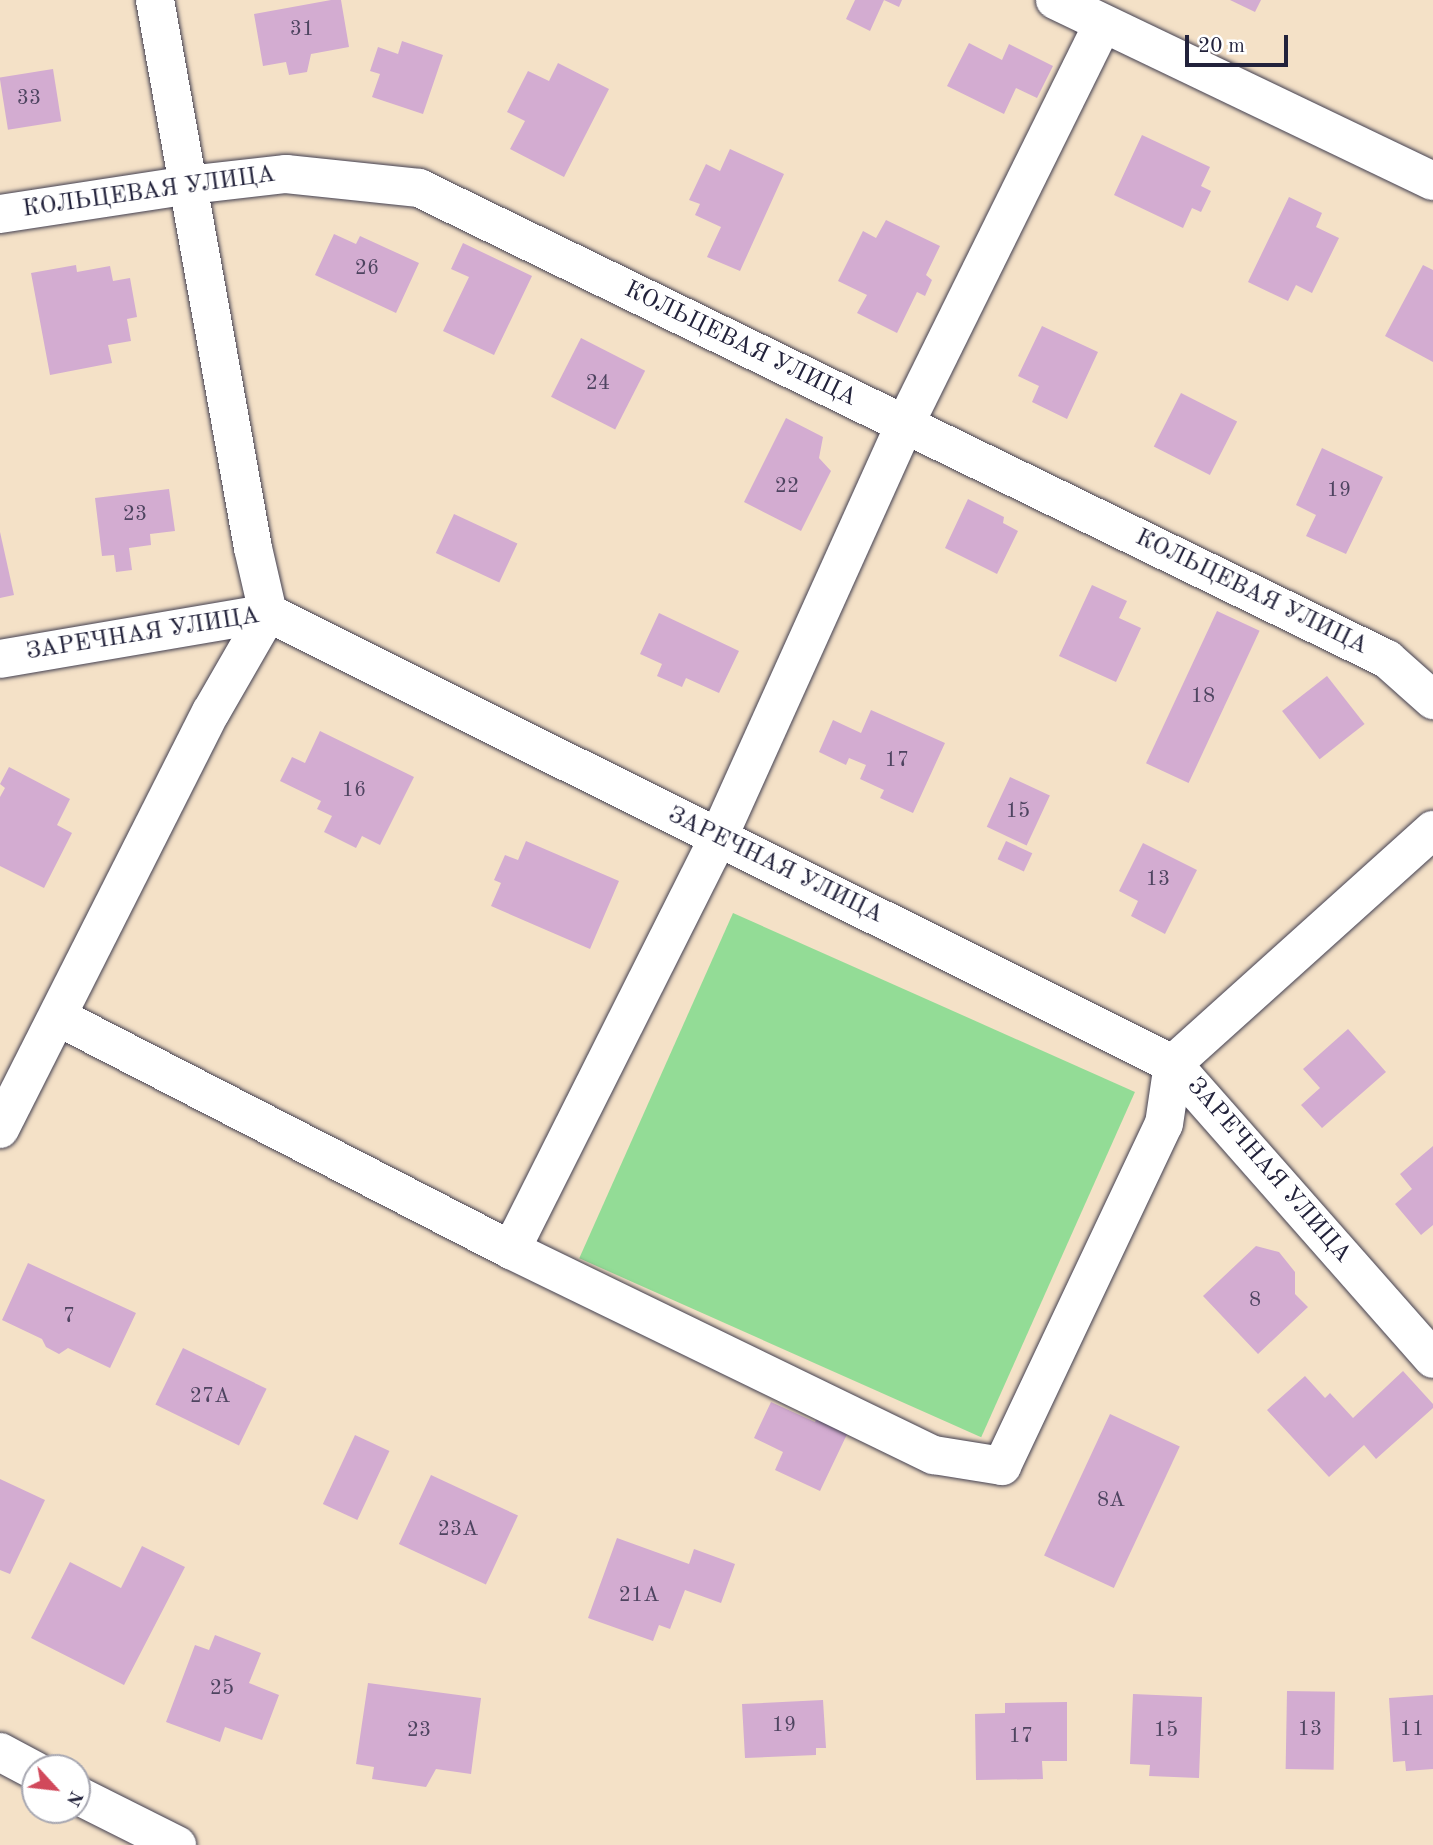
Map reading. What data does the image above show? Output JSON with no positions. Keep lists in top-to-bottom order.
{
  "streets": {
    "street": ["КОЛЬЦЕВАЯ УЛИЦА", "ЗАРЕЧНАЯ УЛИЦА"]
  },
  "house_numbers": [
    "31",
    "33",
    "26",
    "24",
    "22",
    "19",
    "23",
    "18",
    "17",
    "16",
    "15",
    "13",
    "8",
    "7",
    "27А",
    "8А",
    "23А",
    "21А",
    "25",
    "19",
    "13",
    "11",
    "23",
    "15",
    "17"
  ],
  "scale_bar": "20 m",
  "north": "bottom right"
}
